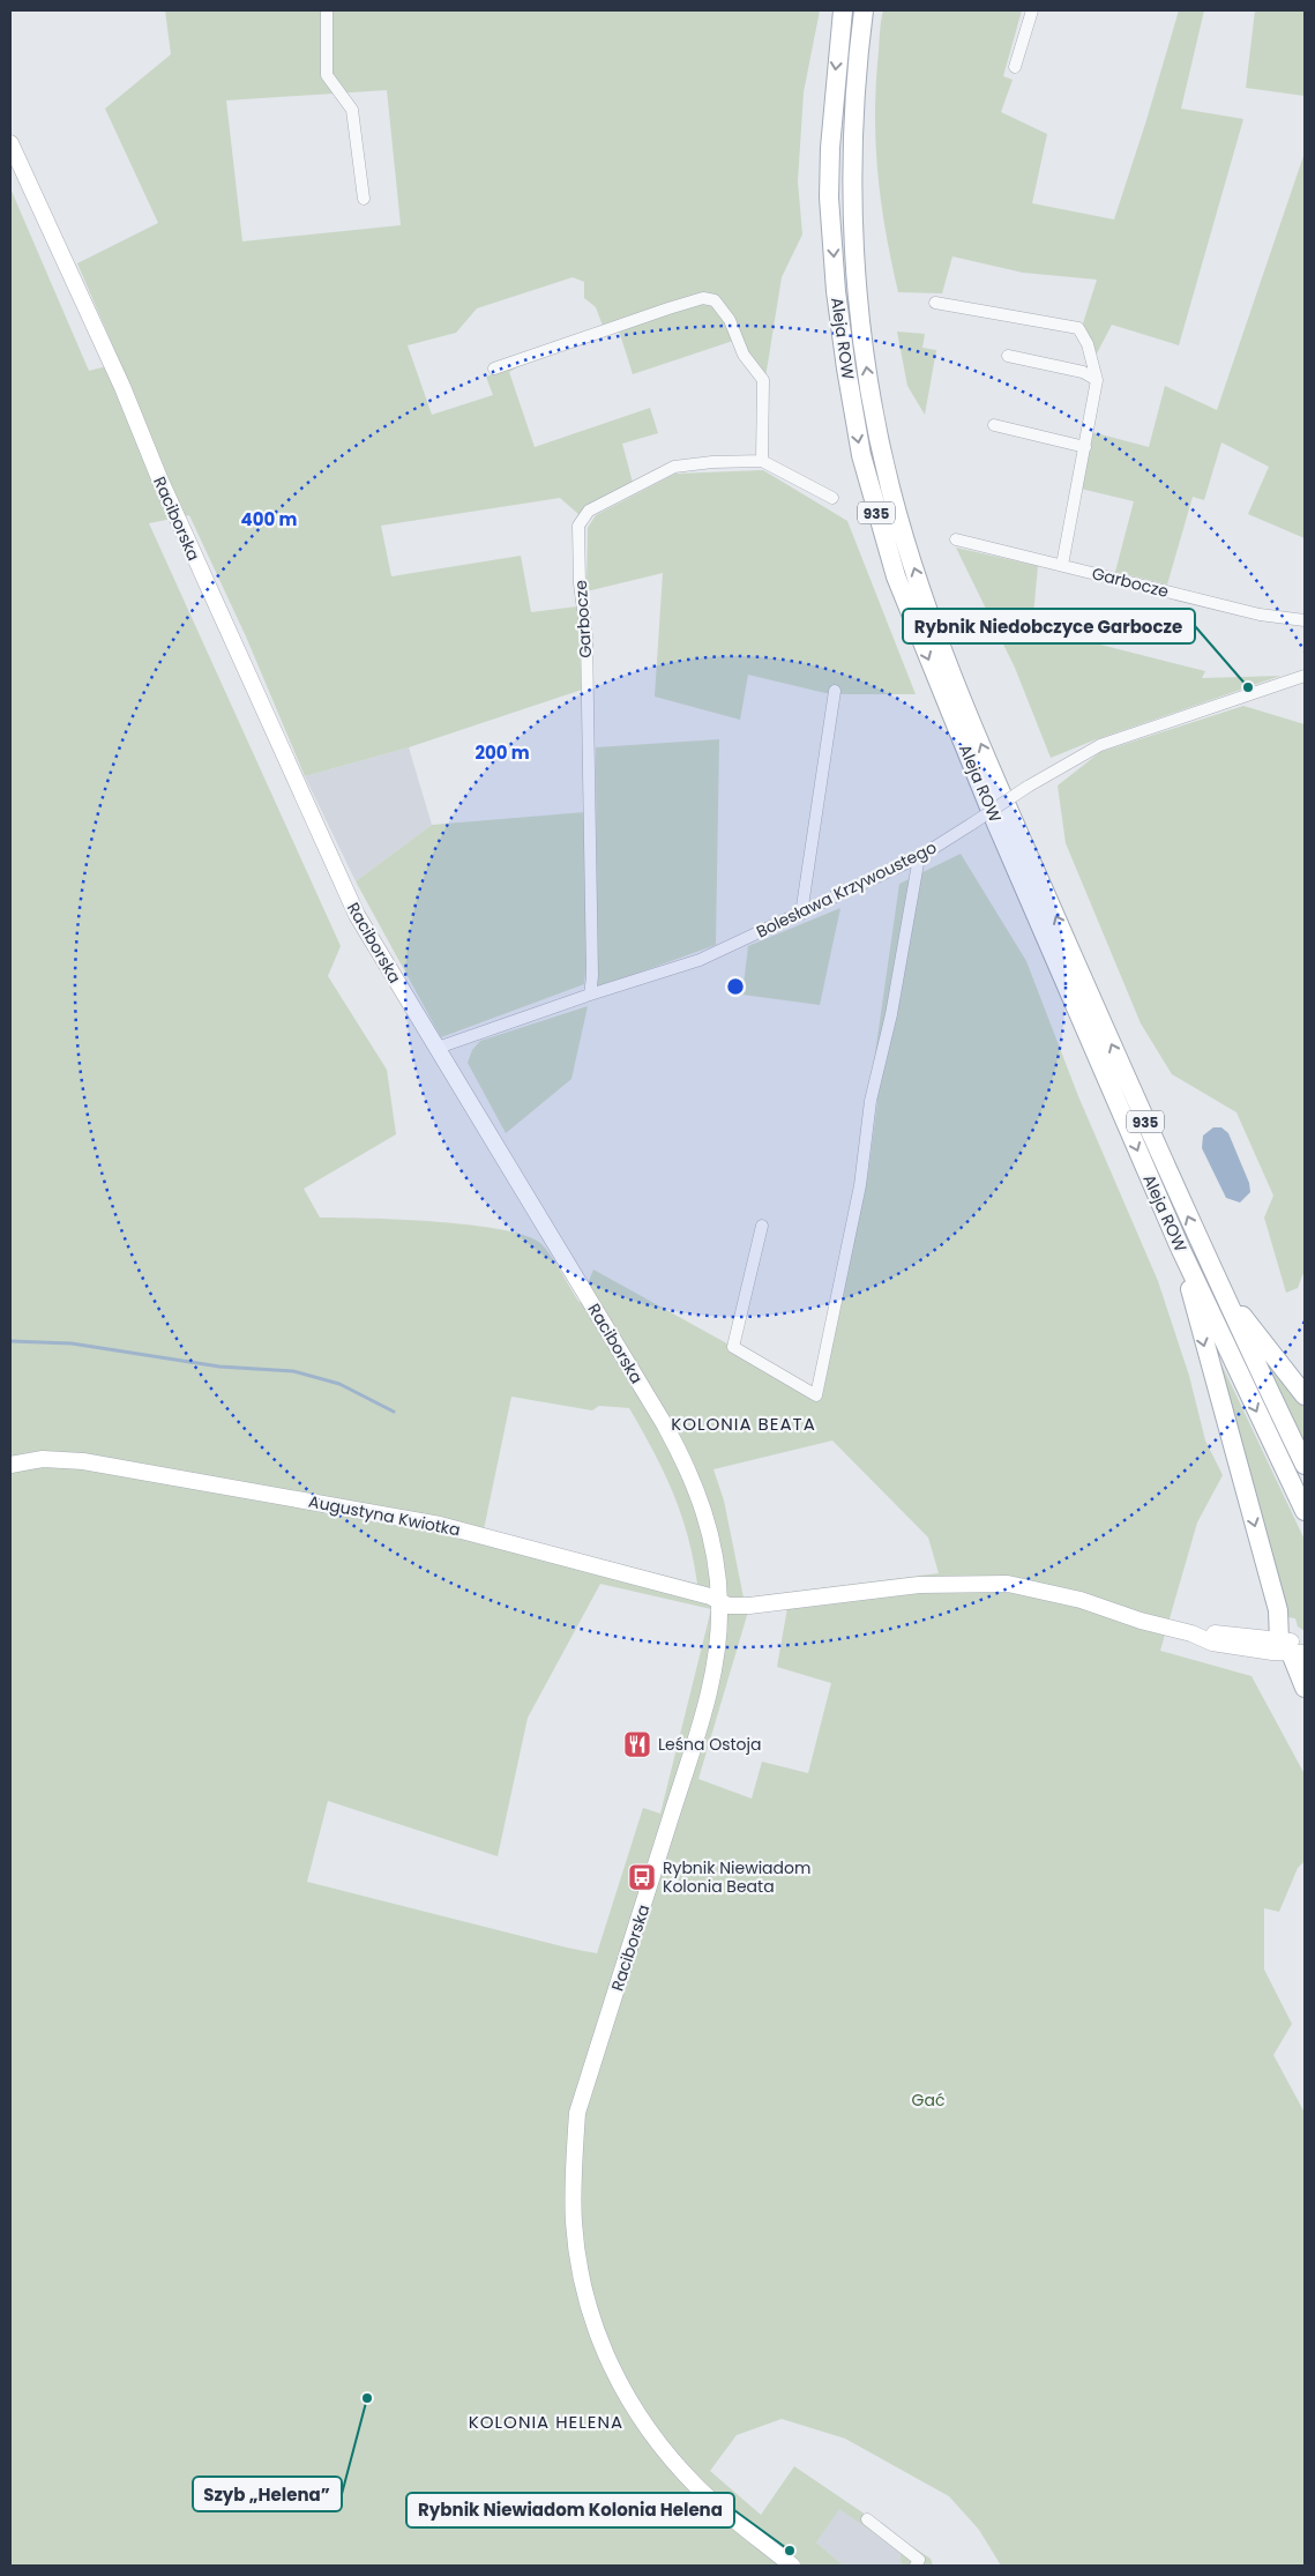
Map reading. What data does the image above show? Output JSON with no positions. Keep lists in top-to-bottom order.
{
  "streets": {
    "main road": [
      "Aleja ROW",
      "935",
      "Raciborska",
      "Augustyna Kwiotka"
    ],
    "street": ["Garbocze", "Bolesława Krzywoustego"]
  },
  "crossings": [
    ["Raciborska", "Bolesława Krzywoustego"],
    ["Raciborska", "Augustyna Kwiotka"],
    ["Garbocze", "Bolesława Krzywoustego"]
  ],
  "districts": ["KOLONIA BEATA", "KOLONIA HELENA"],
  "parks": ["Gać"],
  "places": {
    "other": ["Rybnik Niedobczyce Garbocze", "Szyb „Helena”", "Rybnik Niewiadom Kolonia Helena"],
    "restaurant": ["Leśna Ostoja"],
    "bus stop": ["Rybnik Niewiadom Kolonia Beata"]
  },
  "rings": ["400 m", "200 m"]
}
